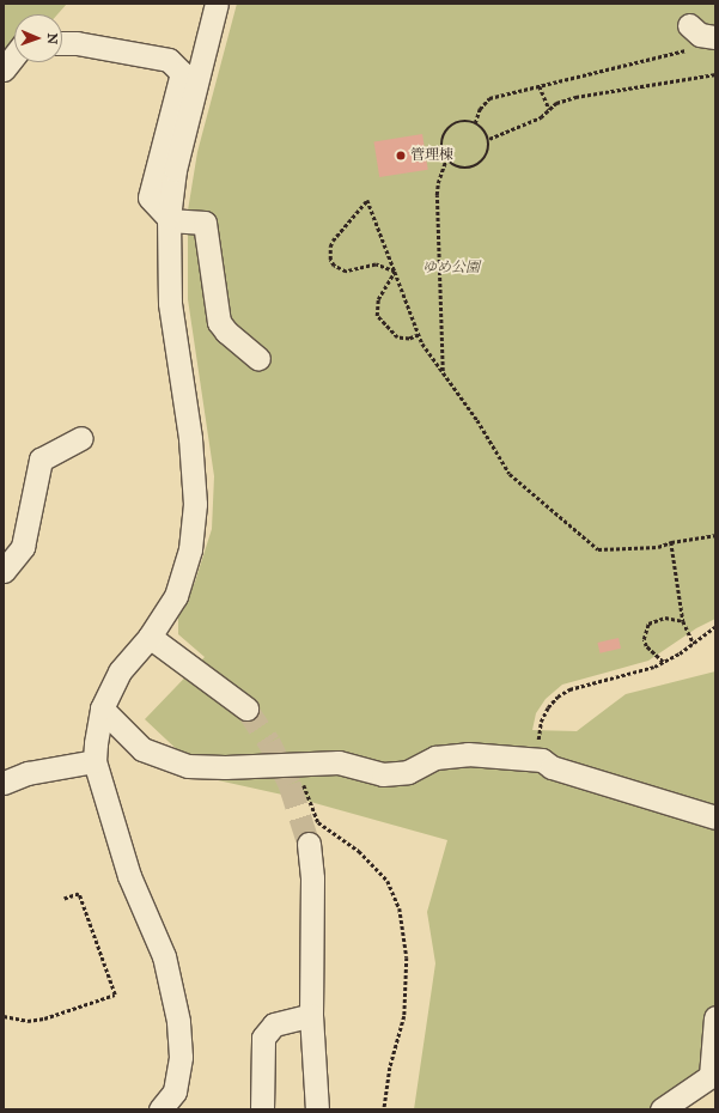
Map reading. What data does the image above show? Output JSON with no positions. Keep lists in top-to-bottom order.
{
  "parks": ["ゆめ公園"],
  "places": ["管理棟"],
  "north": "right"
}
